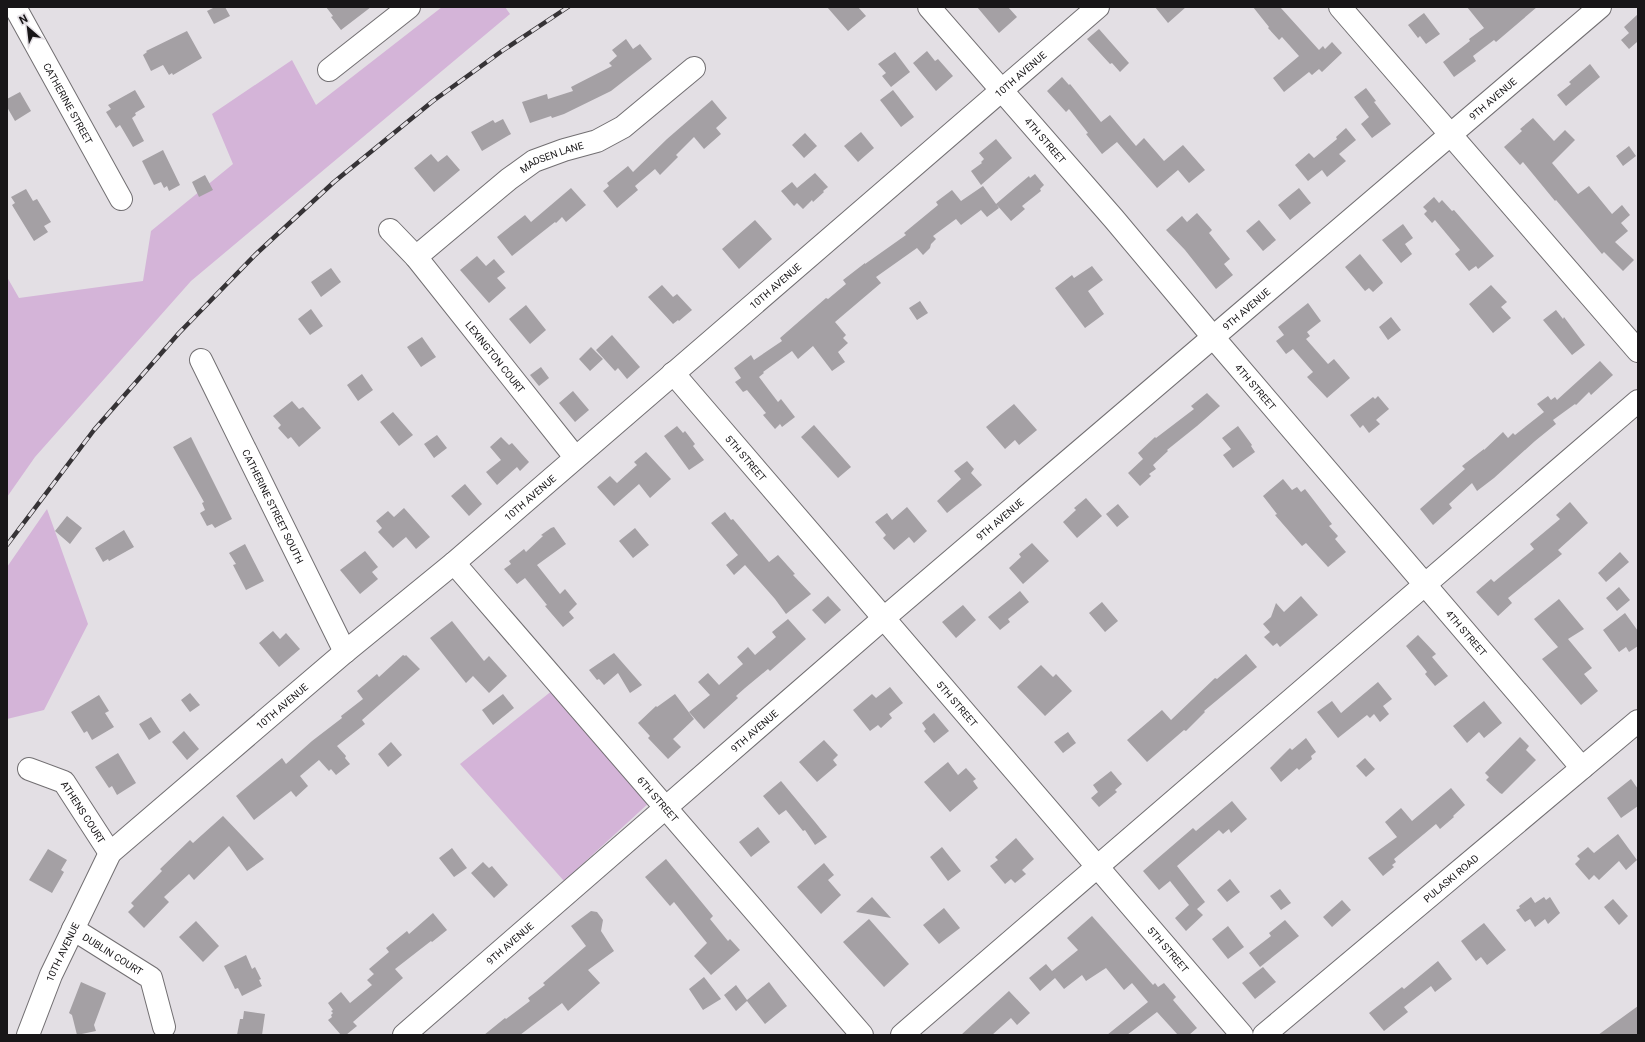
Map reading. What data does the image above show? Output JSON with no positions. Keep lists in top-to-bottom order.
{
  "streets": {
    "street": [
      "10TH AVENUE",
      "9TH AVENUE",
      "CATHERINE STREET",
      "4TH STREET",
      "MADSEN LANE",
      "LEXINGTON COURT",
      "5TH STREET",
      "CATHERINE STREET SOUTH",
      "6TH STREET",
      "ATHENS COURT",
      "PULASKI ROAD",
      "DUBLIN COURT"
    ]
  },
  "crossings": [
    ["10TH AVENUE", "4TH STREET"],
    ["10TH AVENUE", "LEXINGTON COURT"],
    ["10TH AVENUE", "5TH STREET"],
    ["10TH AVENUE", "CATHERINE STREET SOUTH"],
    ["10TH AVENUE", "6TH STREET"],
    ["10TH AVENUE", "ATHENS COURT"],
    ["10TH AVENUE", "DUBLIN COURT"],
    ["9TH AVENUE", "4TH STREET"],
    ["9TH AVENUE", "5TH STREET"],
    ["9TH AVENUE", "6TH STREET"],
    ["4TH STREET", "PULASKI ROAD"],
    ["MADSEN LANE", "LEXINGTON COURT"]
  ],
  "north": "top left"
}
